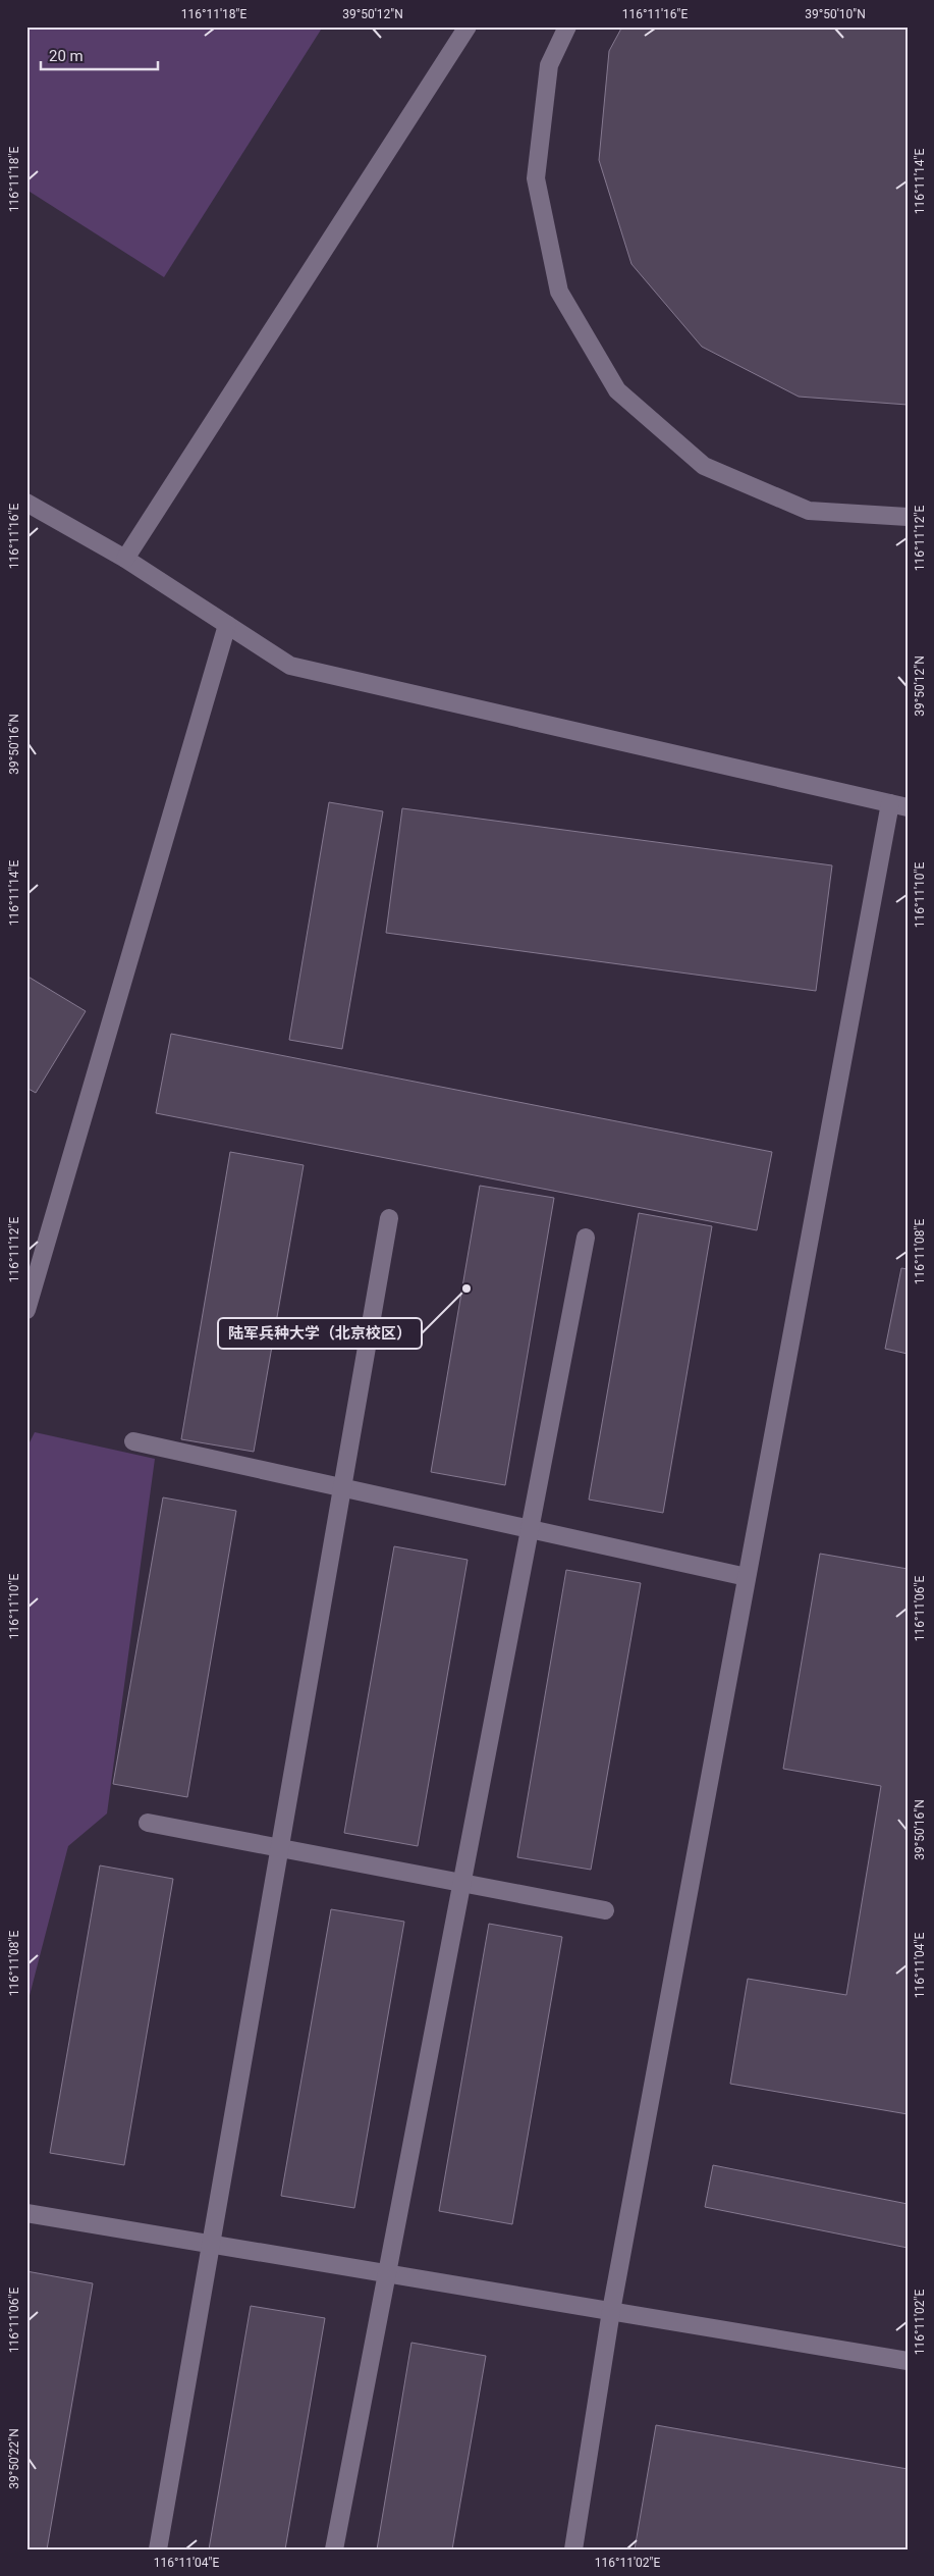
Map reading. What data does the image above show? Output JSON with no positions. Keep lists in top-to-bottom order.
{
  "places": ["陆军兵种大学（北京校区）"],
  "scale_bar": "20 m",
  "coordinates": [
    "116°11'18\"E",
    "39°50'12\"N",
    "116°11'16\"E",
    "39°50'10\"N",
    "116°11'14\"E",
    "116°11'12\"E",
    "39°50'16\"N",
    "116°11'10\"E",
    "116°11'08\"E",
    "116°11'06\"E",
    "116°11'04\"E",
    "116°11'02\"E",
    "39°50'22\"N"
  ]
}
